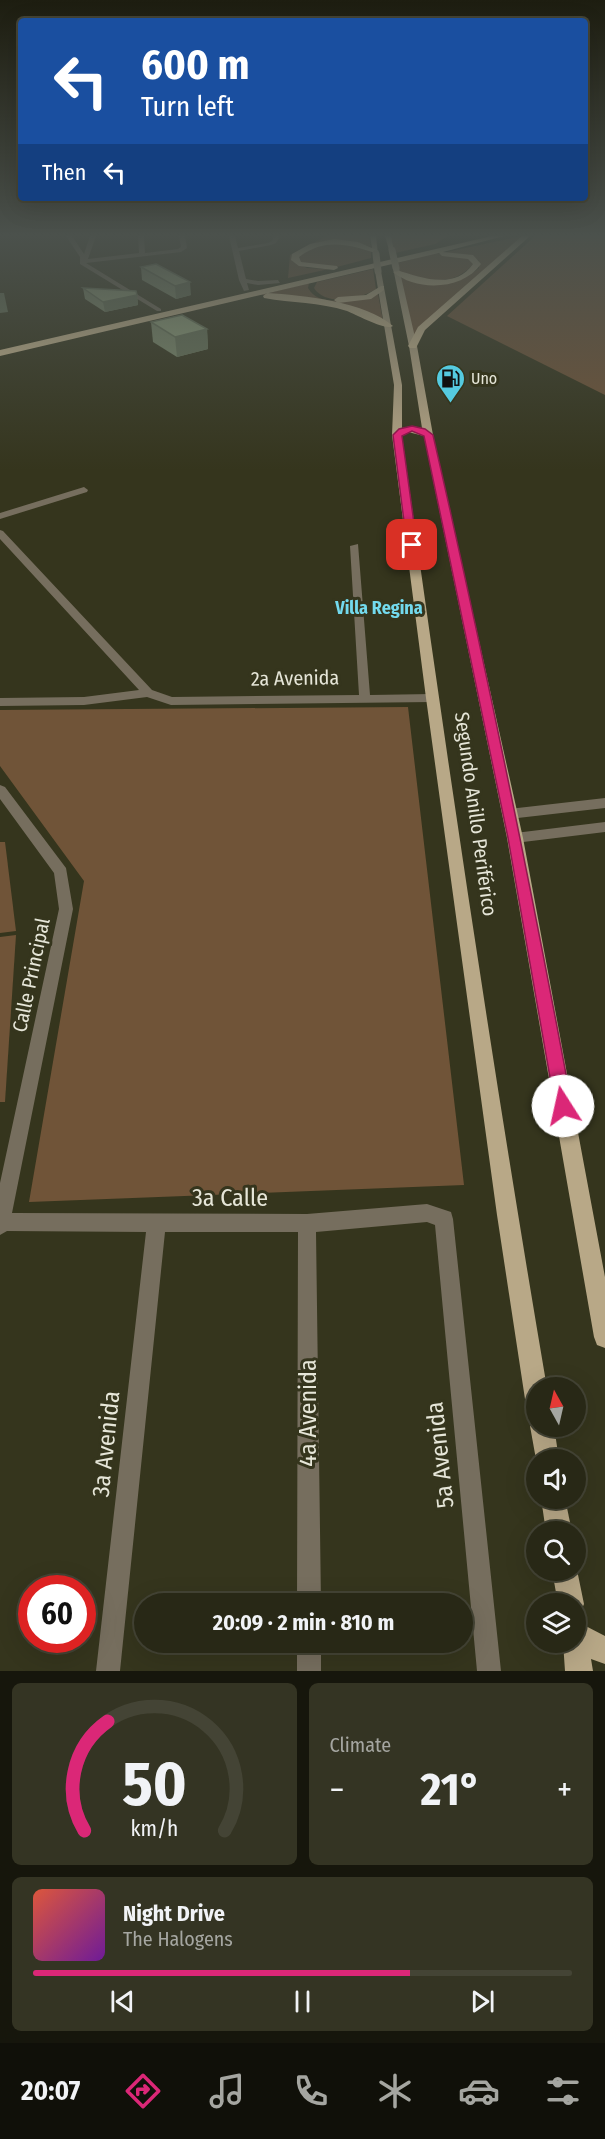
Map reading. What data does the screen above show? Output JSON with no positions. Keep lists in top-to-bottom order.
{
  "streets": {
    "main road": ["Segundo Anillo Periférico"],
    "street": [
      "2a Avenida",
      "Calle Principal",
      "3a Calle",
      "4a Avenida",
      "3a Avenida",
      "5a Avenida"
    ]
  },
  "crossings": [
    ["2a Avenida", "Segundo Anillo Periférico"],
    ["Calle Principal", "3a Calle"],
    ["3a Calle", "4a Avenida"],
    ["3a Calle", "3a Avenida"],
    ["3a Calle", "5a Avenida"]
  ],
  "districts": ["Villa Regina"],
  "places": {
    "fuel station": ["Uno"]
  },
  "north": "top",
  "page": {
    "turn": ["600 m", "Turn left"],
    "then": "Then",
    "limit": "60",
    "trip": "20:09 · 2 min · 810 m",
    "tile": "Climate",
    "heat": ["−", "21°", "+"],
    "song": ["Night Drive", "The Halogens"],
    "tabs": "20:07",
    "gauge": ["50", "km/h"]
  }
}
